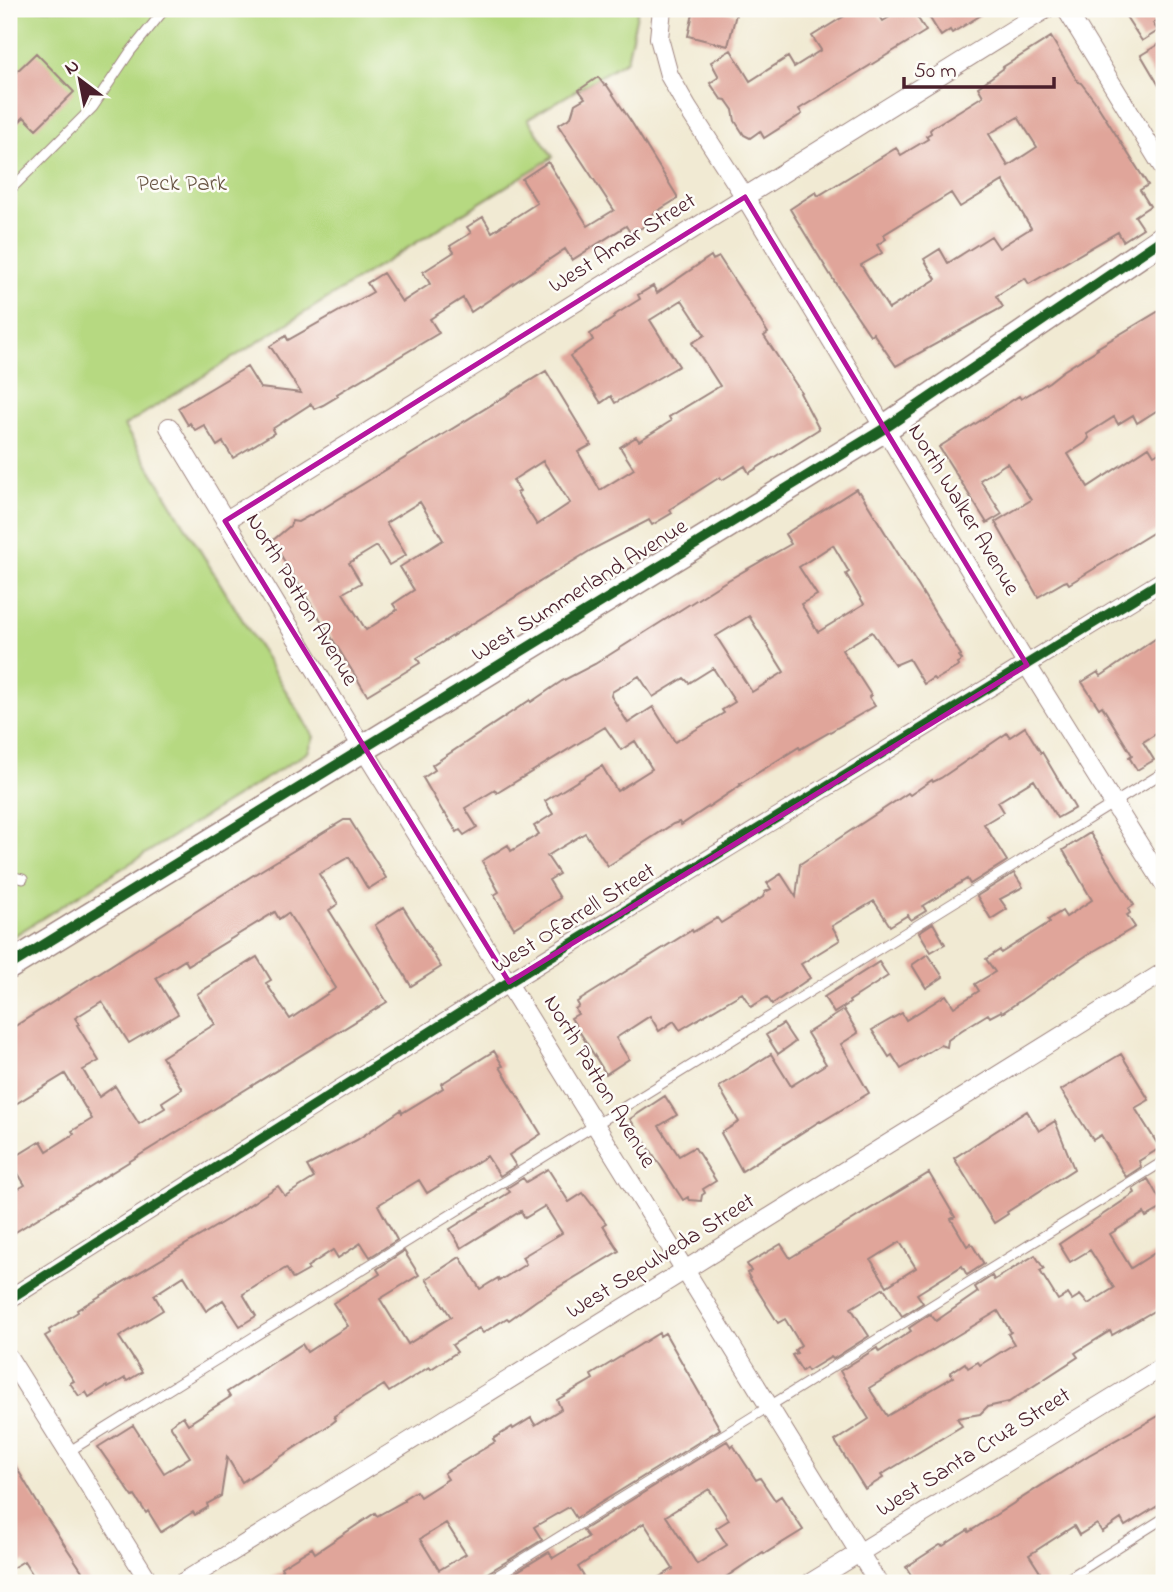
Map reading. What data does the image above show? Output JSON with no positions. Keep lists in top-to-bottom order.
{
  "streets": {
    "main road": ["West Summerland Avenue"],
    "street": [
      "West Amar Street",
      "North Walker Avenue",
      "North Patton Avenue",
      "West Ofarrell Street",
      "West Sepulveda Street",
      "West Santa Cruz Street"
    ]
  },
  "crossings": [
    ["West Amar Street", "North Walker Avenue"],
    ["West Amar Street", "North Patton Avenue"],
    ["North Walker Avenue", "West Summerland Avenue"],
    ["North Walker Avenue", "West Ofarrell Street"],
    ["West Summerland Avenue", "North Patton Avenue"],
    ["North Patton Avenue", "West Ofarrell Street"],
    ["North Patton Avenue", "West Sepulveda Street"],
    ["North Patton Avenue", "West Santa Cruz Street"]
  ],
  "parks": ["Peck Park"],
  "scale_bar": "50 m",
  "north": "top left"
}
